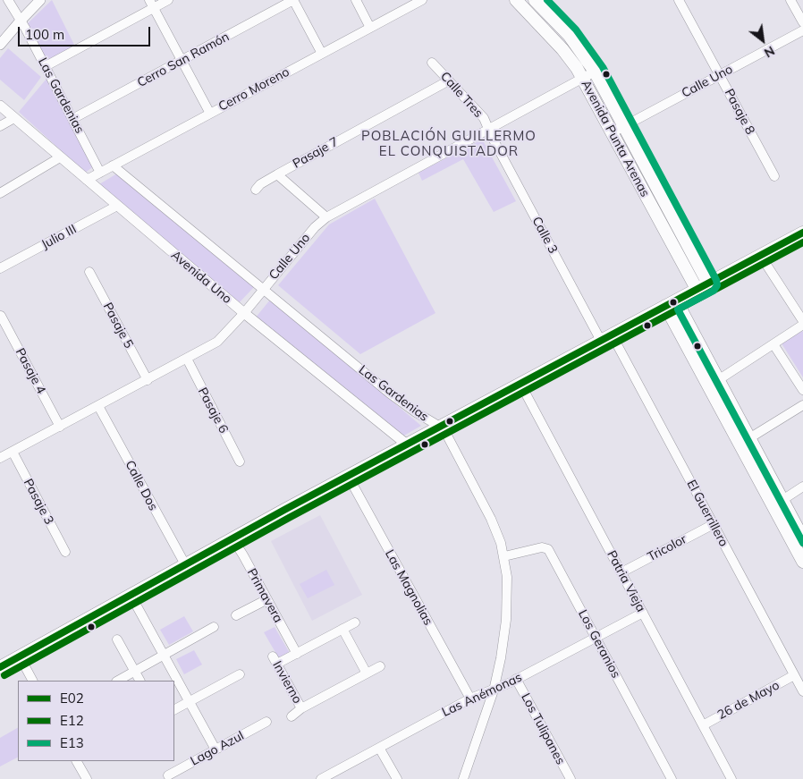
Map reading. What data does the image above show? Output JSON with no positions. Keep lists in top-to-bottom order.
{
  "streets": {
    "main road": ["Avenida Punta Arenas"],
    "street": [
      "Cerro San Ramón",
      "Calle Uno",
      "Cerro Moreno",
      "Calle Tres",
      "Las Gardenias",
      "Pasaje 8",
      "Pasaje 7",
      "Calle 3",
      "Julio III",
      "Avenida Uno",
      "Pasaje 5",
      "Pasaje 4",
      "Pasaje 6",
      "Calle Dos",
      "Pasaje 3",
      "El Guerrillero",
      "Tricolor",
      "Patria Vieja",
      "Las Magnolias",
      "Primavera",
      "Los Geranios",
      "Invierno",
      "Las Anémonas",
      "26 de Mayo",
      "Los Tulipanes",
      "Lago Azul"
    ]
  },
  "crossings": [
    ["Cerro San Ramón", "Las Gardenias"],
    ["Calle Uno", "Calle Tres"],
    ["Calle Uno", "Las Gardenias"],
    ["Calle Uno", "Pasaje 8"],
    ["Calle Uno", "Avenida Punta Arenas"],
    ["Calle Uno", "Pasaje 7"],
    ["Calle Uno", "Calle 3"],
    ["Calle Uno", "Avenida Uno"],
    ["Calle Uno", "Pasaje 5"],
    ["Calle Uno", "Pasaje 4"],
    ["Calle Uno", "Pasaje 6"],
    ["Calle Uno", "Calle Dos"],
    ["Calle Uno", "Pasaje 3"],
    ["Cerro Moreno", "Las Gardenias"],
    ["Cerro Moreno", "Avenida Uno"],
    ["Calle Tres", "Pasaje 7"],
    ["Calle Tres", "Calle 3"],
    ["Las Gardenias", "Los Geranios"],
    ["Las Gardenias", "Las Anémonas"],
    ["Calle 3", "El Guerrillero"],
    ["Julio III", "Avenida Uno"],
    ["El Guerrillero", "Tricolor"],
    ["El Guerrillero", "26 de Mayo"],
    ["Tricolor", "Patria Vieja"],
    ["Patria Vieja", "Las Anémonas"],
    ["Patria Vieja", "26 de Mayo"],
    ["Las Magnolias", "Las Anémonas"],
    ["Primavera", "Invierno"],
    ["Los Geranios", "Las Anémonas"],
    ["Las Anémonas", "Los Tulipanes"]
  ],
  "districts": ["POBLACIÓN GUILLERMO EL CONQUISTADOR"],
  "lines": ["transit line E13", "transit line E02", "transit line E12"],
  "legend": ["E02", "E12", "E13"],
  "scale_bar": "100 m",
  "north": "bottom right"
}
